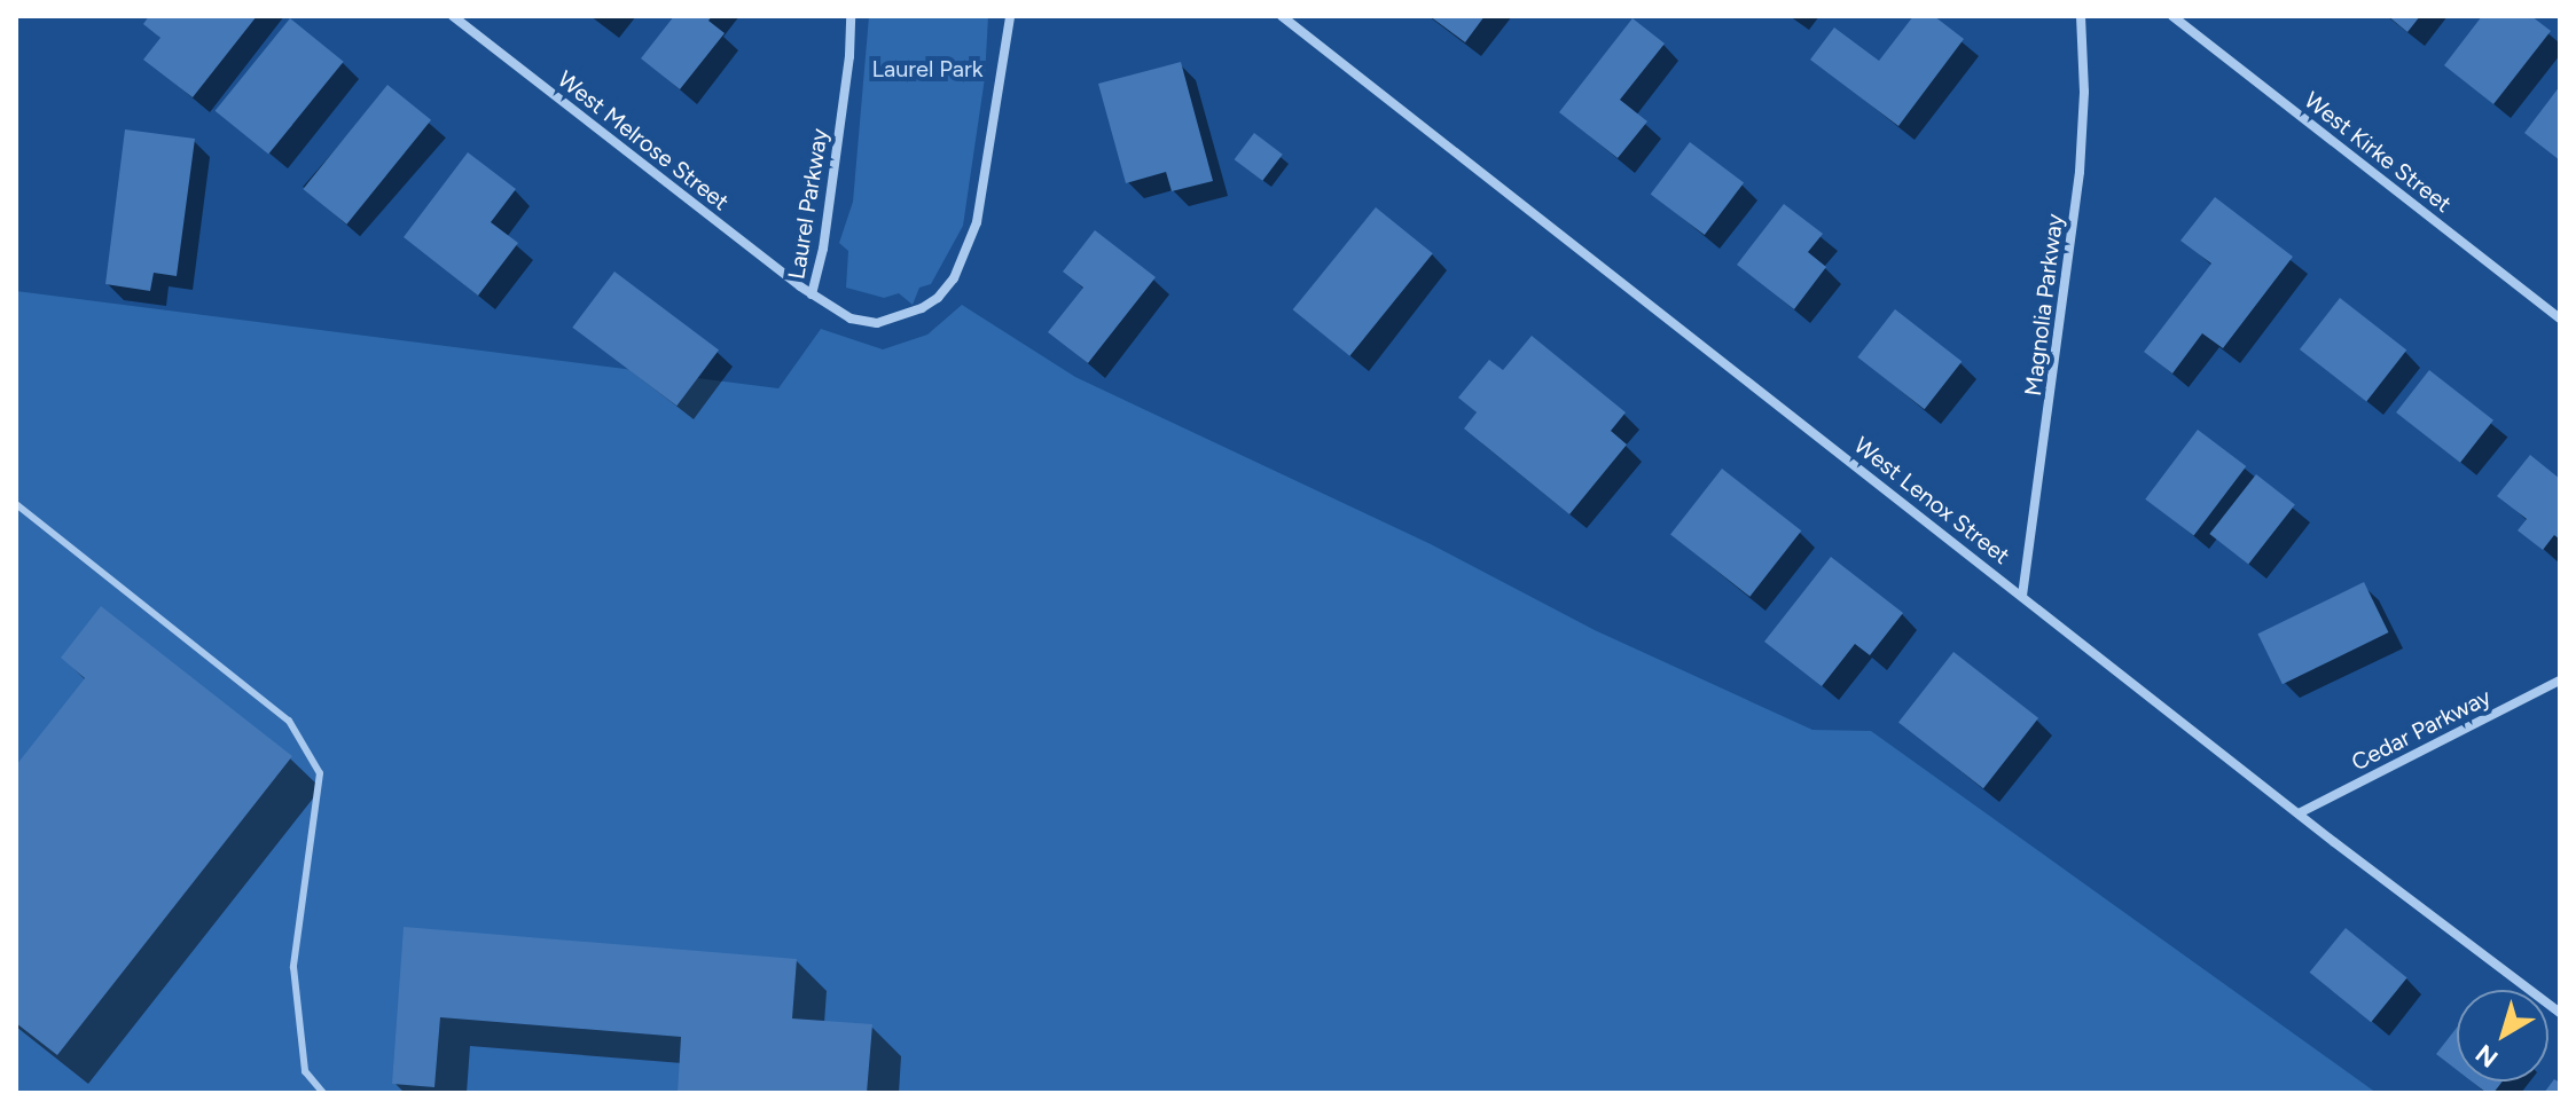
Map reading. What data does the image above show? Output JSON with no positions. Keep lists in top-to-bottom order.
{
  "streets": {
    "street": [
      "West Melrose Street",
      "West Kirke Street",
      "Laurel Parkway",
      "Magnolia Parkway",
      "West Lenox Street",
      "Cedar Parkway"
    ]
  },
  "crossings": [
    ["West Melrose Street", "Laurel Parkway"],
    ["Magnolia Parkway", "West Lenox Street"],
    ["West Lenox Street", "Cedar Parkway"]
  ],
  "parks": ["Laurel Park"],
  "north": "bottom left"
}
